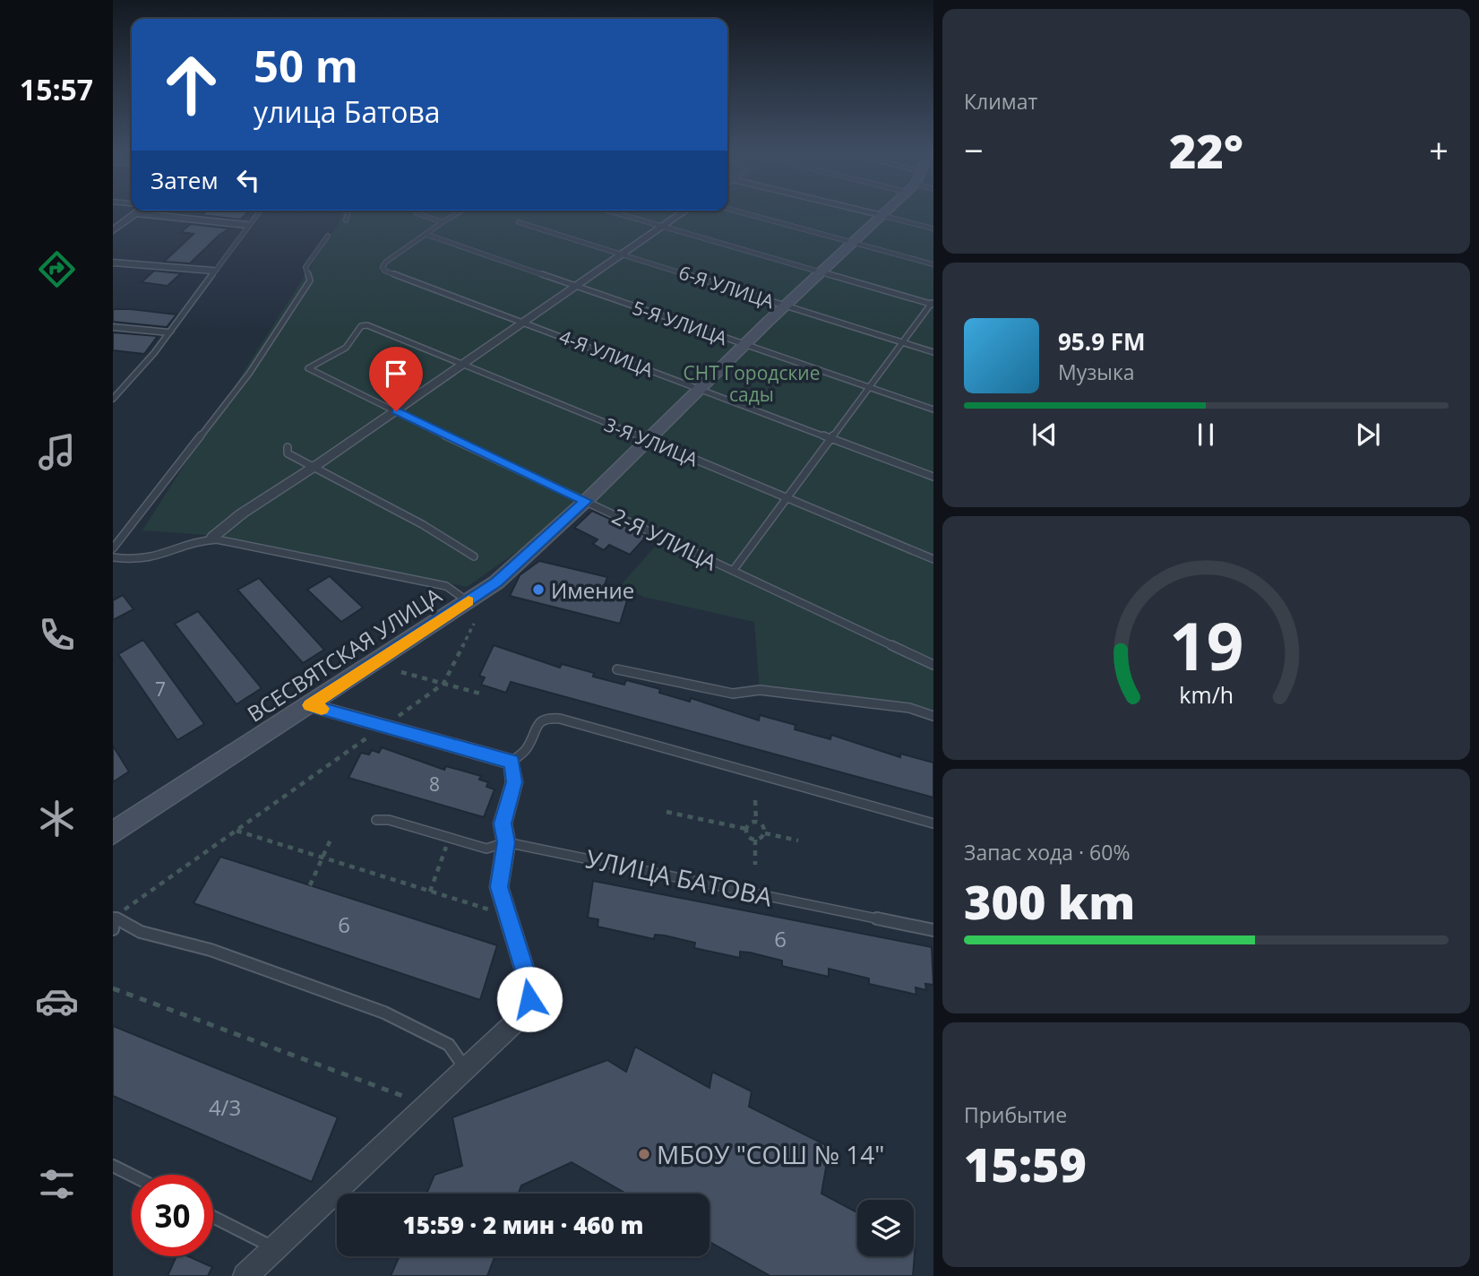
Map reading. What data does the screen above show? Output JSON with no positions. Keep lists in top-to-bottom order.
{
  "streets": {
    "street": ["ВСЕСВЯТСКАЯ УЛИЦА"],
    "lane": [
      "6-Я УЛИЦА",
      "5-Я УЛИЦА",
      "4-Я УЛИЦА",
      "3-Я УЛИЦА",
      "2-Я УЛИЦА",
      "УЛИЦА БАТОВА"
    ]
  },
  "crossings": [
    ["6-Я УЛИЦА", "ВСЕСВЯТСКАЯ УЛИЦА"],
    ["5-Я УЛИЦА", "4-Я УЛИЦА"],
    ["5-Я УЛИЦА", "ВСЕСВЯТСКАЯ УЛИЦА"],
    ["4-Я УЛИЦА", "ВСЕСВЯТСКАЯ УЛИЦА"],
    ["3-Я УЛИЦА", "2-Я УЛИЦА"],
    ["3-Я УЛИЦА", "ВСЕСВЯТСКАЯ УЛИЦА"],
    ["2-Я УЛИЦА", "ВСЕСВЯТСКАЯ УЛИЦА"]
  ],
  "parks": ["СНТ Городские сады"],
  "places": ["Имение", "МБОУ \"СОШ № 14\""],
  "house_numbers": [
    "7",
    "8",
    "6",
    "6",
    "4/3"
  ],
  "page": {
    "tabs": "15:57",
    "tile": [
      "Климат",
      ["Запас хода · 60%", "300 km"],
      ["Прибытие", "15:59"]
    ],
    "turn": ["50 m", "улица Батова"],
    "heat": ["−", "22°", "+"],
    "then": "Затем",
    "song": ["95.9 FM", "Музыка"],
    "limit": "30",
    "trip": "15:59 · 2 мин · 460 m",
    "gauge": ["19", "km/h"]
  }
}
